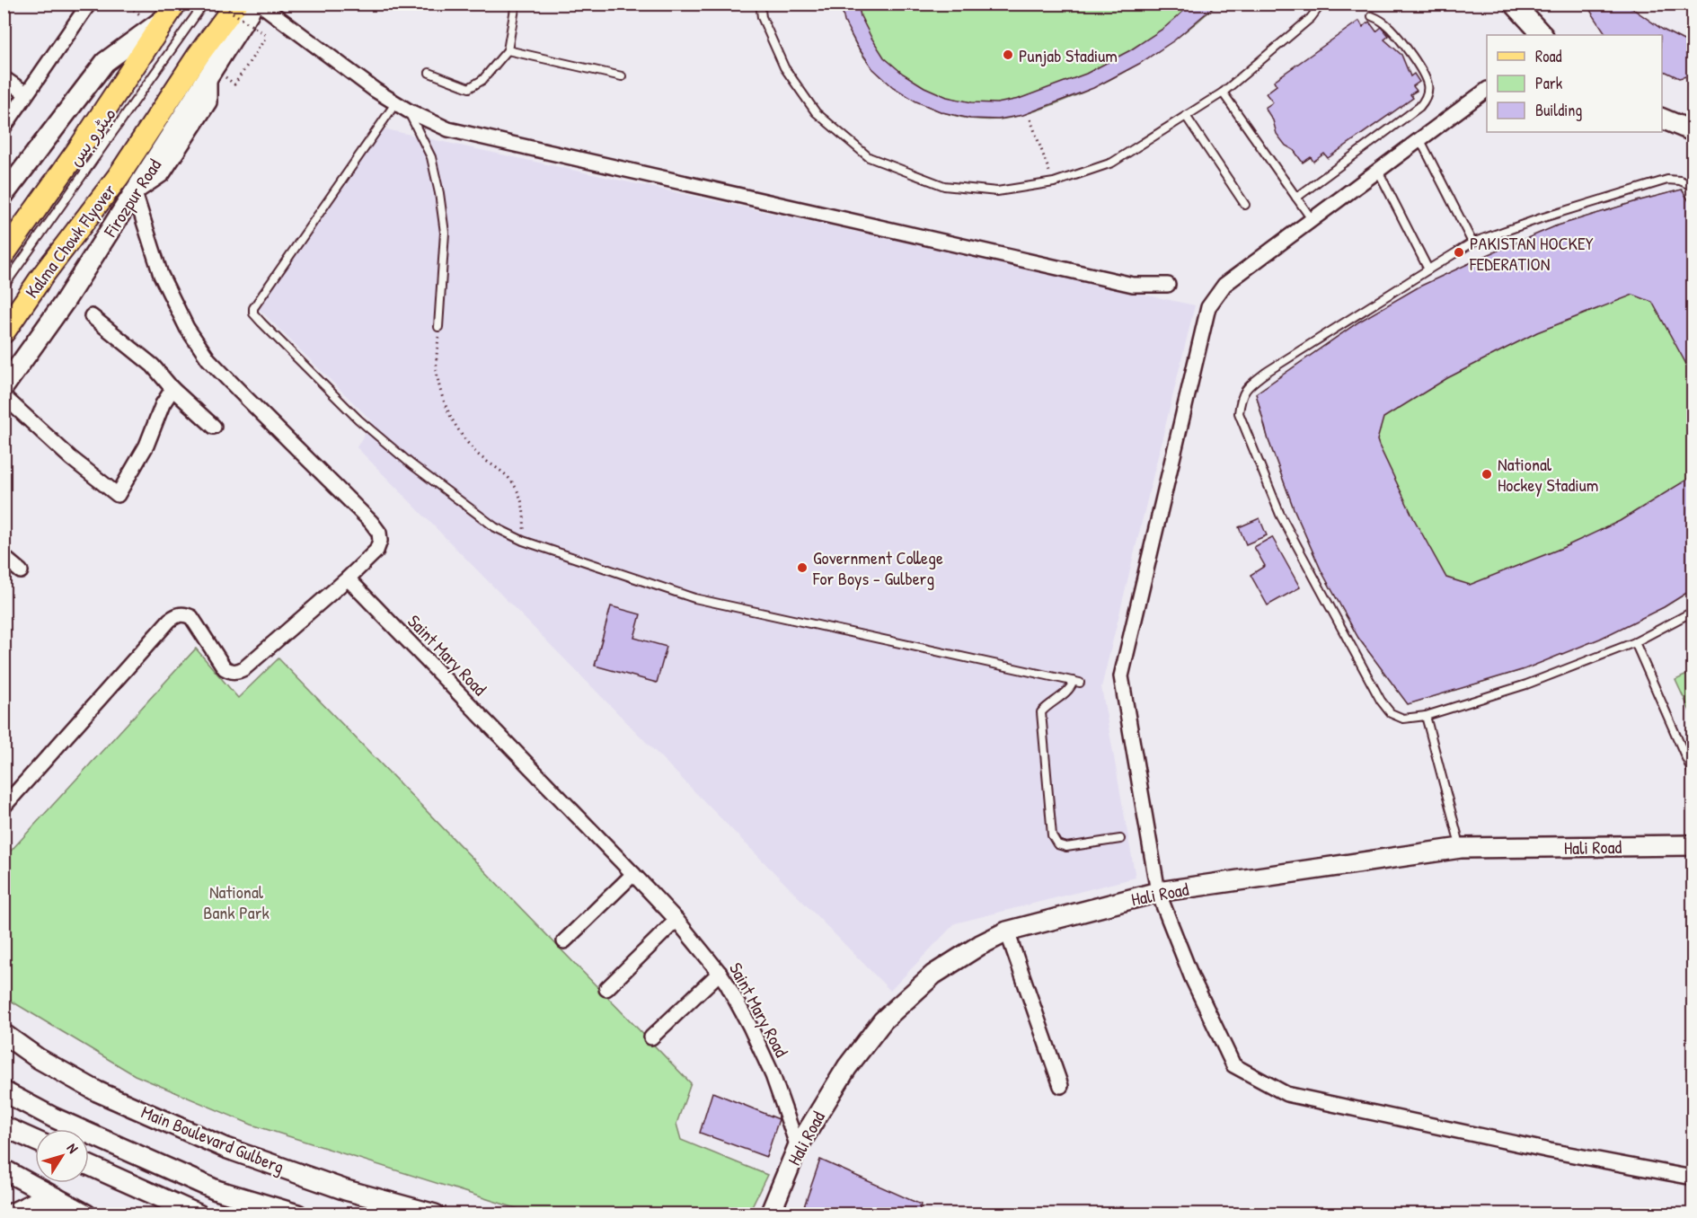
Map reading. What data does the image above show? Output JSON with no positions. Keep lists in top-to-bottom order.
{
  "streets": {
    "main road": [
      "Firozpur Road",
      "Kalma Chowk Flyover",
      "Hali Road",
      "Main Boulevard Gulberg"
    ],
    "street": ["Saint Mary Road"],
    "lane": ["میٹرو بس"]
  },
  "crossings": [
    ["Firozpur Road", "Kalma Chowk Flyover"],
    ["Saint Mary Road", "Hali Road"]
  ],
  "parks": ["National Bank Park"],
  "places": [
    "Punjab Stadium",
    "PAKISTAN HOCKEY FEDERATION",
    "National Hockey Stadium",
    "Government College For Boys - Gulberg"
  ],
  "legend": ["Road", "Park", "Building"],
  "north": "top right"
}
